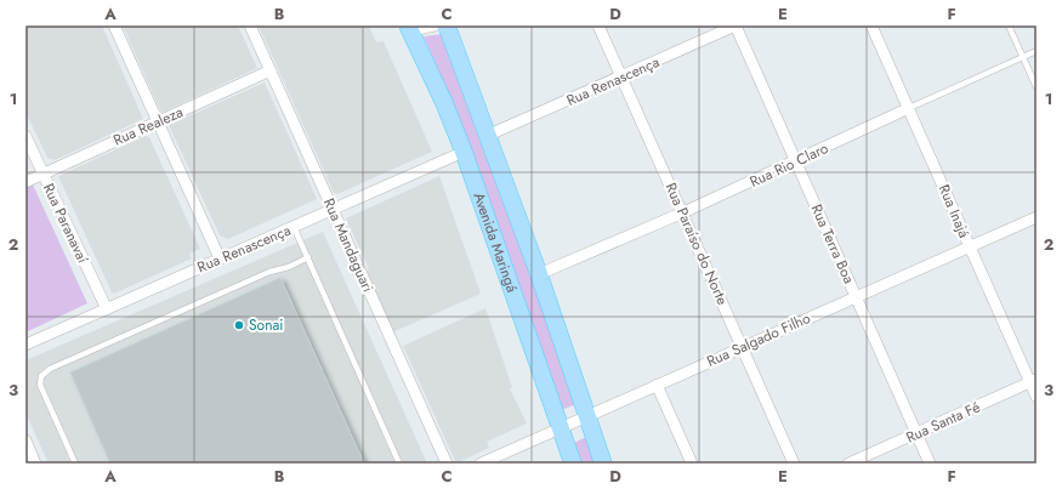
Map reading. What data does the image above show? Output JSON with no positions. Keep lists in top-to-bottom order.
{
  "streets": {
    "main road": ["Avenida Maringá"],
    "street": [
      "Rua Renascença",
      "Rua Realeza",
      "Rua Rio Claro",
      "Rua Inajá",
      "Rua Paranavaí",
      "Rua Paraíso do Norte",
      "Rua Terra Boa",
      "Rua Mandaguari",
      "Rua Salgado Filho",
      "Rua Santa Fé"
    ]
  },
  "crossings": [
    ["Rua Renascença", "Rua Paranavaí"],
    ["Rua Renascença", "Avenida Maringá"],
    ["Rua Renascença", "Rua Paraíso do Norte"],
    ["Rua Renascença", "Rua Terra Boa"],
    ["Rua Renascença", "Rua Mandaguari"],
    ["Rua Realeza", "Rua Paranavaí"],
    ["Rua Realeza", "Rua Mandaguari"],
    ["Rua Rio Claro", "Rua Inajá"],
    ["Rua Rio Claro", "Avenida Maringá"],
    ["Rua Rio Claro", "Rua Paraíso do Norte"],
    ["Rua Rio Claro", "Rua Terra Boa"],
    ["Rua Inajá", "Rua Salgado Filho"],
    ["Rua Inajá", "Rua Santa Fé"],
    ["Avenida Maringá", "Rua Salgado Filho"],
    ["Rua Paraíso do Norte", "Rua Salgado Filho"],
    ["Rua Terra Boa", "Rua Salgado Filho"],
    ["Rua Terra Boa", "Rua Santa Fé"]
  ],
  "places": ["Sonai"],
  "grid": {
    "columns": [
      "A",
      "B",
      "C",
      "D",
      "E",
      "F"
    ],
    "rows": ["1", "2", "3"]
  }
}
